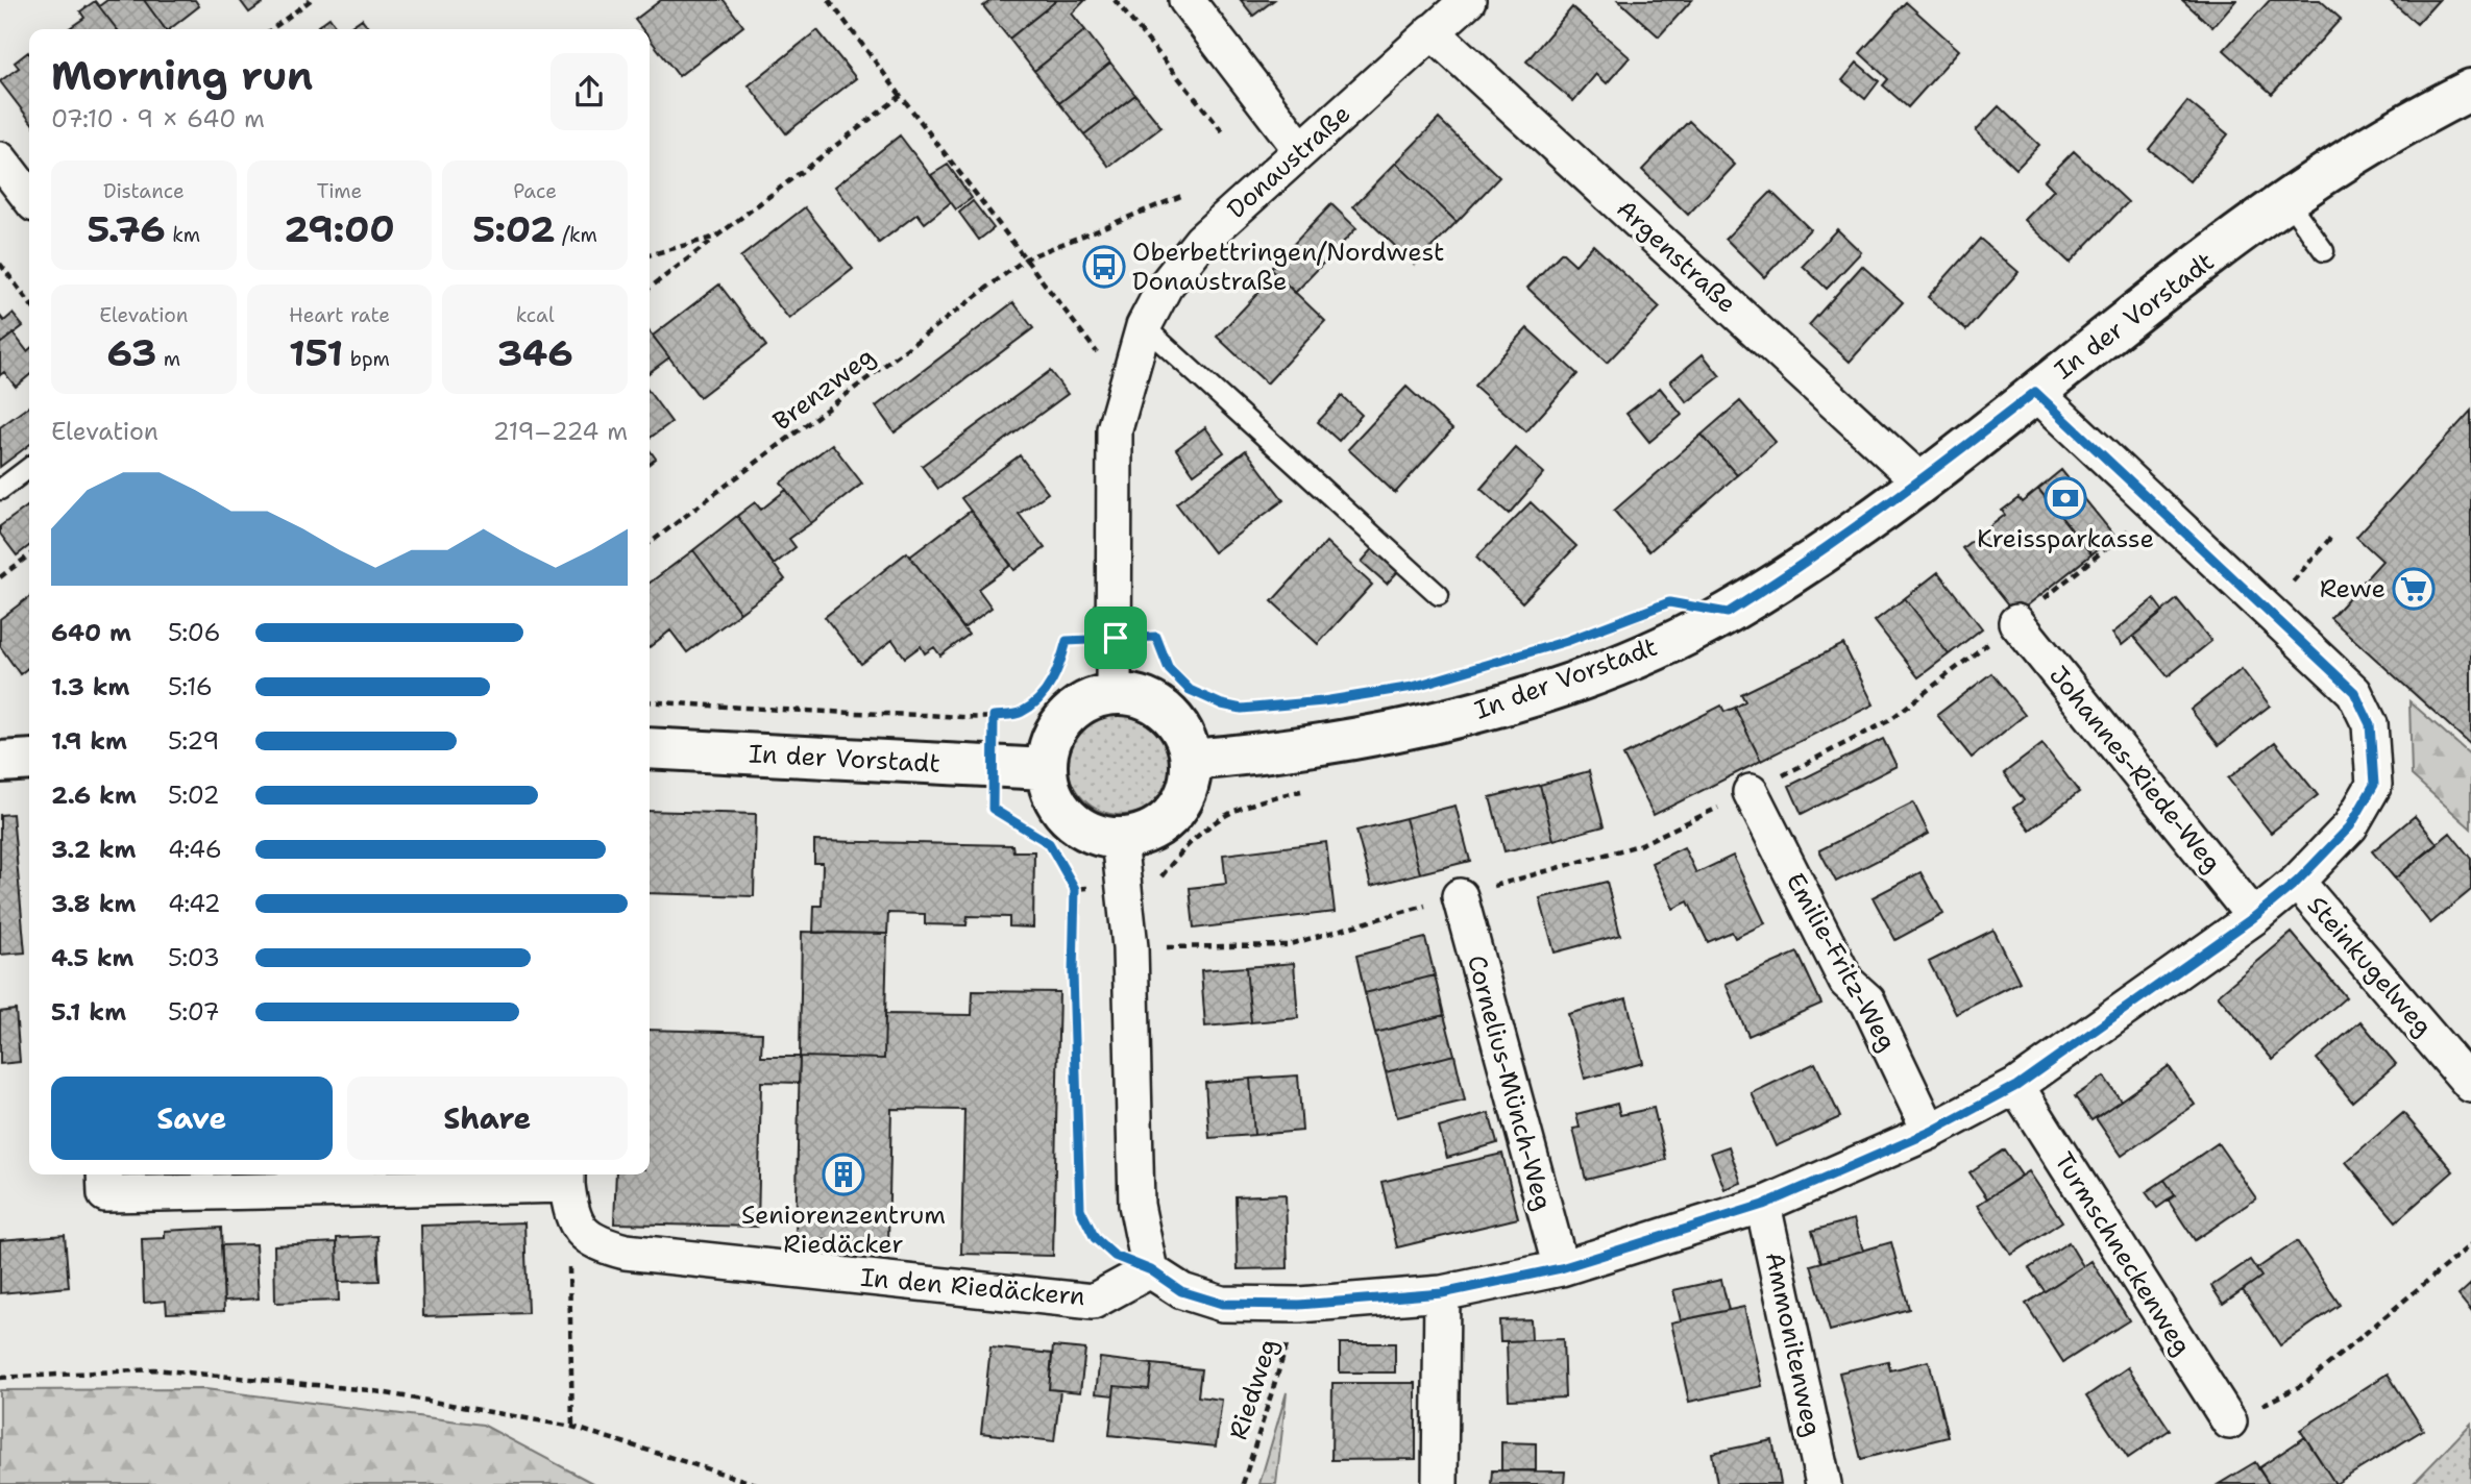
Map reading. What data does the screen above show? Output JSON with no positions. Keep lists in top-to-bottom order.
{
  "streets": {
    "street": [
      "Donaustraße",
      "Argenstraße",
      "In der Vorstadt",
      "Johannes-Riede-Weg",
      "Emilie-Fritz-Weg",
      "Steinkugelweg",
      "Cornelius-Münch-Weg",
      "Turmschneckenweg",
      "In den Riedäckern",
      "Ammonitenweg"
    ],
    "path": ["Brenzweg", "Riedweg"]
  },
  "crossings": [
    ["Donaustraße", "Argenstraße"],
    ["Donaustraße", "In der Vorstadt"],
    ["Argenstraße", "In der Vorstadt"]
  ],
  "places": {
    "bus stop": ["Oberbettringen/Nordwest Donaustraße"],
    "bank": ["Kreissparkasse"],
    "supermarket": ["Rewe"],
    "building": ["Seniorenzentrum Riedäcker"]
  },
  "page": {
    "heading": ["Morning run", "07:10 · 9 × 640 m"],
    "stats": [
      ["Distance", "5.76 km"],
      ["Time", "29:00"],
      ["Pace", "5:02 /km"],
      ["Elevation", "63 m"],
      ["Heart rate", "151 bpm"],
      ["kcal", "346"]
    ],
    "chart": ["Elevation", "219–224 m"],
    "list": [
      {
        "name": "640 m",
        "note": "5:06"
      },
      {
        "name": "1.3 km",
        "note": "5:16"
      },
      {
        "name": "1.9 km",
        "note": "5:29"
      },
      {
        "name": "2.6 km",
        "note": "5:02"
      },
      {
        "name": "3.2 km",
        "note": "4:46"
      },
      {
        "name": "3.8 km",
        "note": "4:42"
      },
      {
        "name": "4.5 km",
        "note": "5:03"
      },
      {
        "name": "5.1 km",
        "note": "5:07"
      }
    ],
    "buttons": ["Save", "Share"]
  }
}
